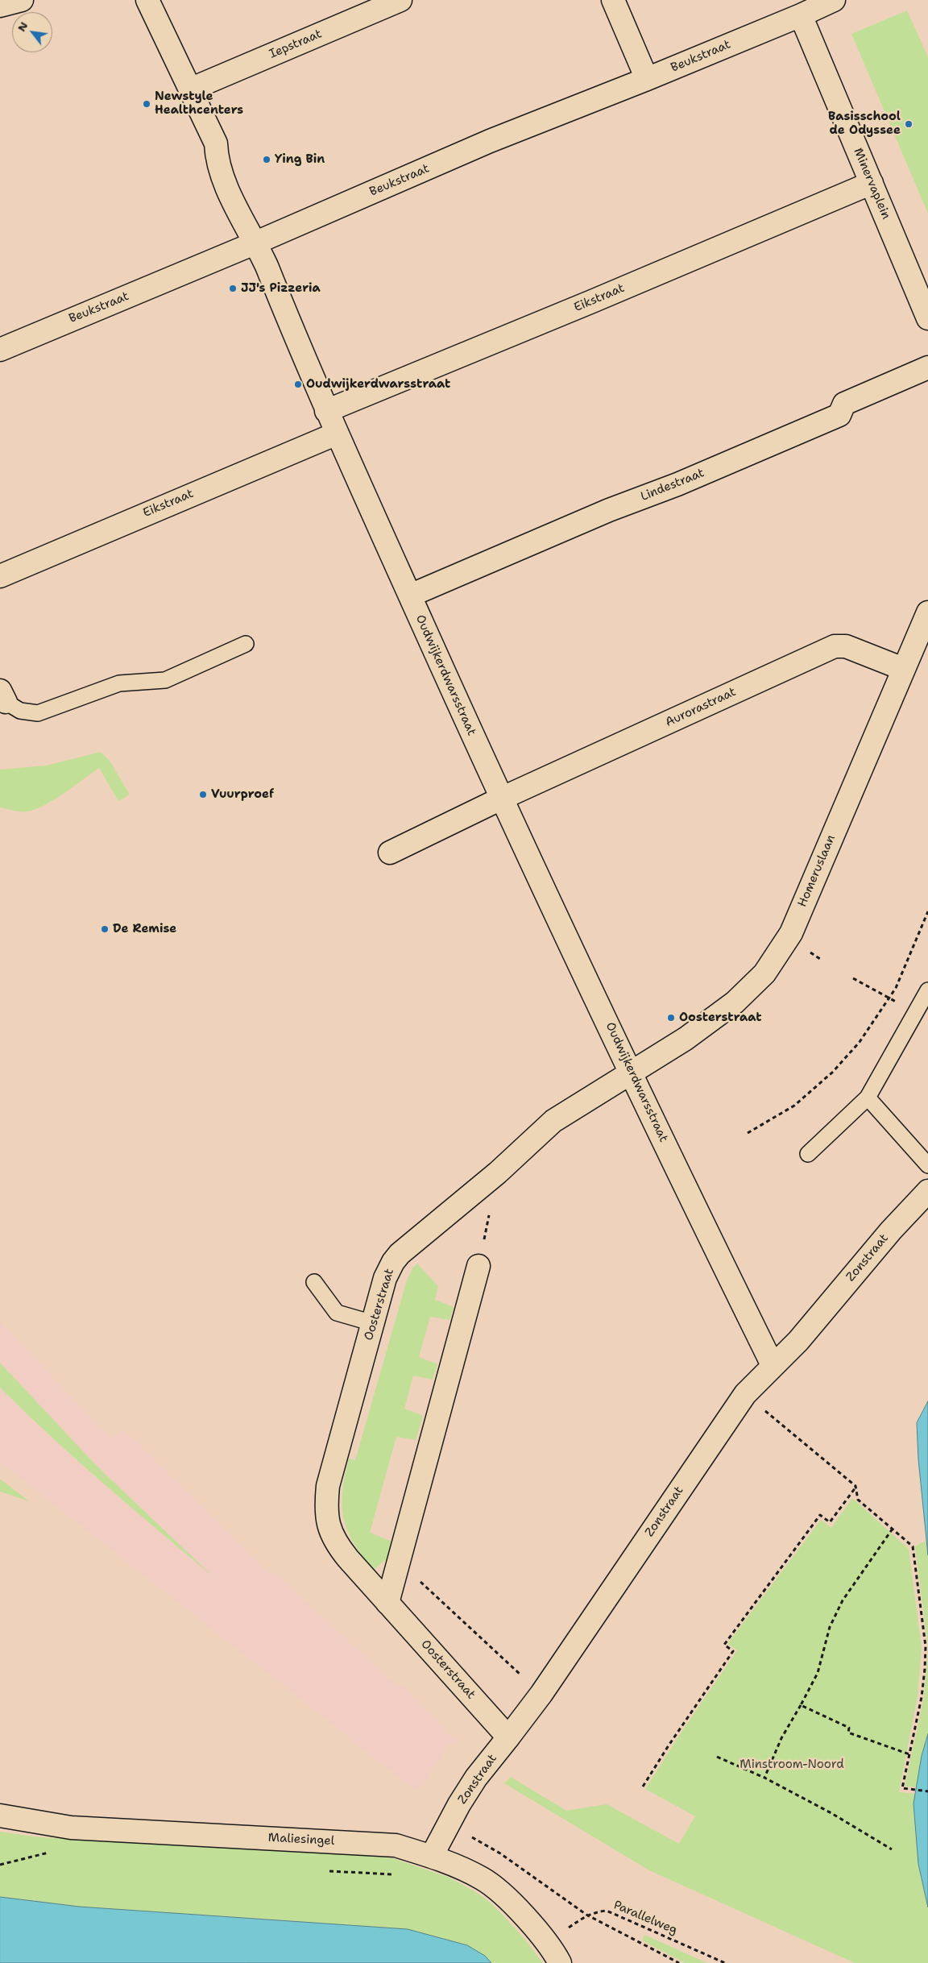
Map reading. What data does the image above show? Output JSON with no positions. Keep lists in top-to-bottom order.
{
  "streets": {
    "street": [
      "Iepstraat",
      "Beukstraat",
      "Minervaplein",
      "Eikstraat",
      "Lindestraat",
      "Oudwijkerdwarsstraat",
      "Aurorastraat",
      "Homeruslaan",
      "Zonstraat",
      "Oosterstraat",
      "Maliesingel"
    ],
    "path": ["Parallelweg"]
  },
  "crossings": [
    ["Iepstraat", "Oudwijkerdwarsstraat"],
    ["Beukstraat", "Minervaplein"],
    ["Beukstraat", "Oudwijkerdwarsstraat"],
    ["Minervaplein", "Eikstraat"],
    ["Eikstraat", "Oudwijkerdwarsstraat"],
    ["Lindestraat", "Oudwijkerdwarsstraat"],
    ["Oudwijkerdwarsstraat", "Aurorastraat"],
    ["Oudwijkerdwarsstraat", "Homeruslaan"],
    ["Oudwijkerdwarsstraat", "Zonstraat"],
    ["Oudwijkerdwarsstraat", "Oosterstraat"],
    ["Aurorastraat", "Homeruslaan"],
    ["Homeruslaan", "Oosterstraat"],
    ["Zonstraat", "Oosterstraat"],
    ["Zonstraat", "Maliesingel"]
  ],
  "parks": ["Minstroom-Noord"],
  "places": [
    "Newstyle Healthcenters",
    "Basisschool de Odyssee",
    "Ying Bin",
    "JJ's Pizzeria",
    "Oudwijkerdwarsstraat",
    "Vuurproef",
    "De Remise",
    "Oosterstraat"
  ],
  "north": "top left"
}
